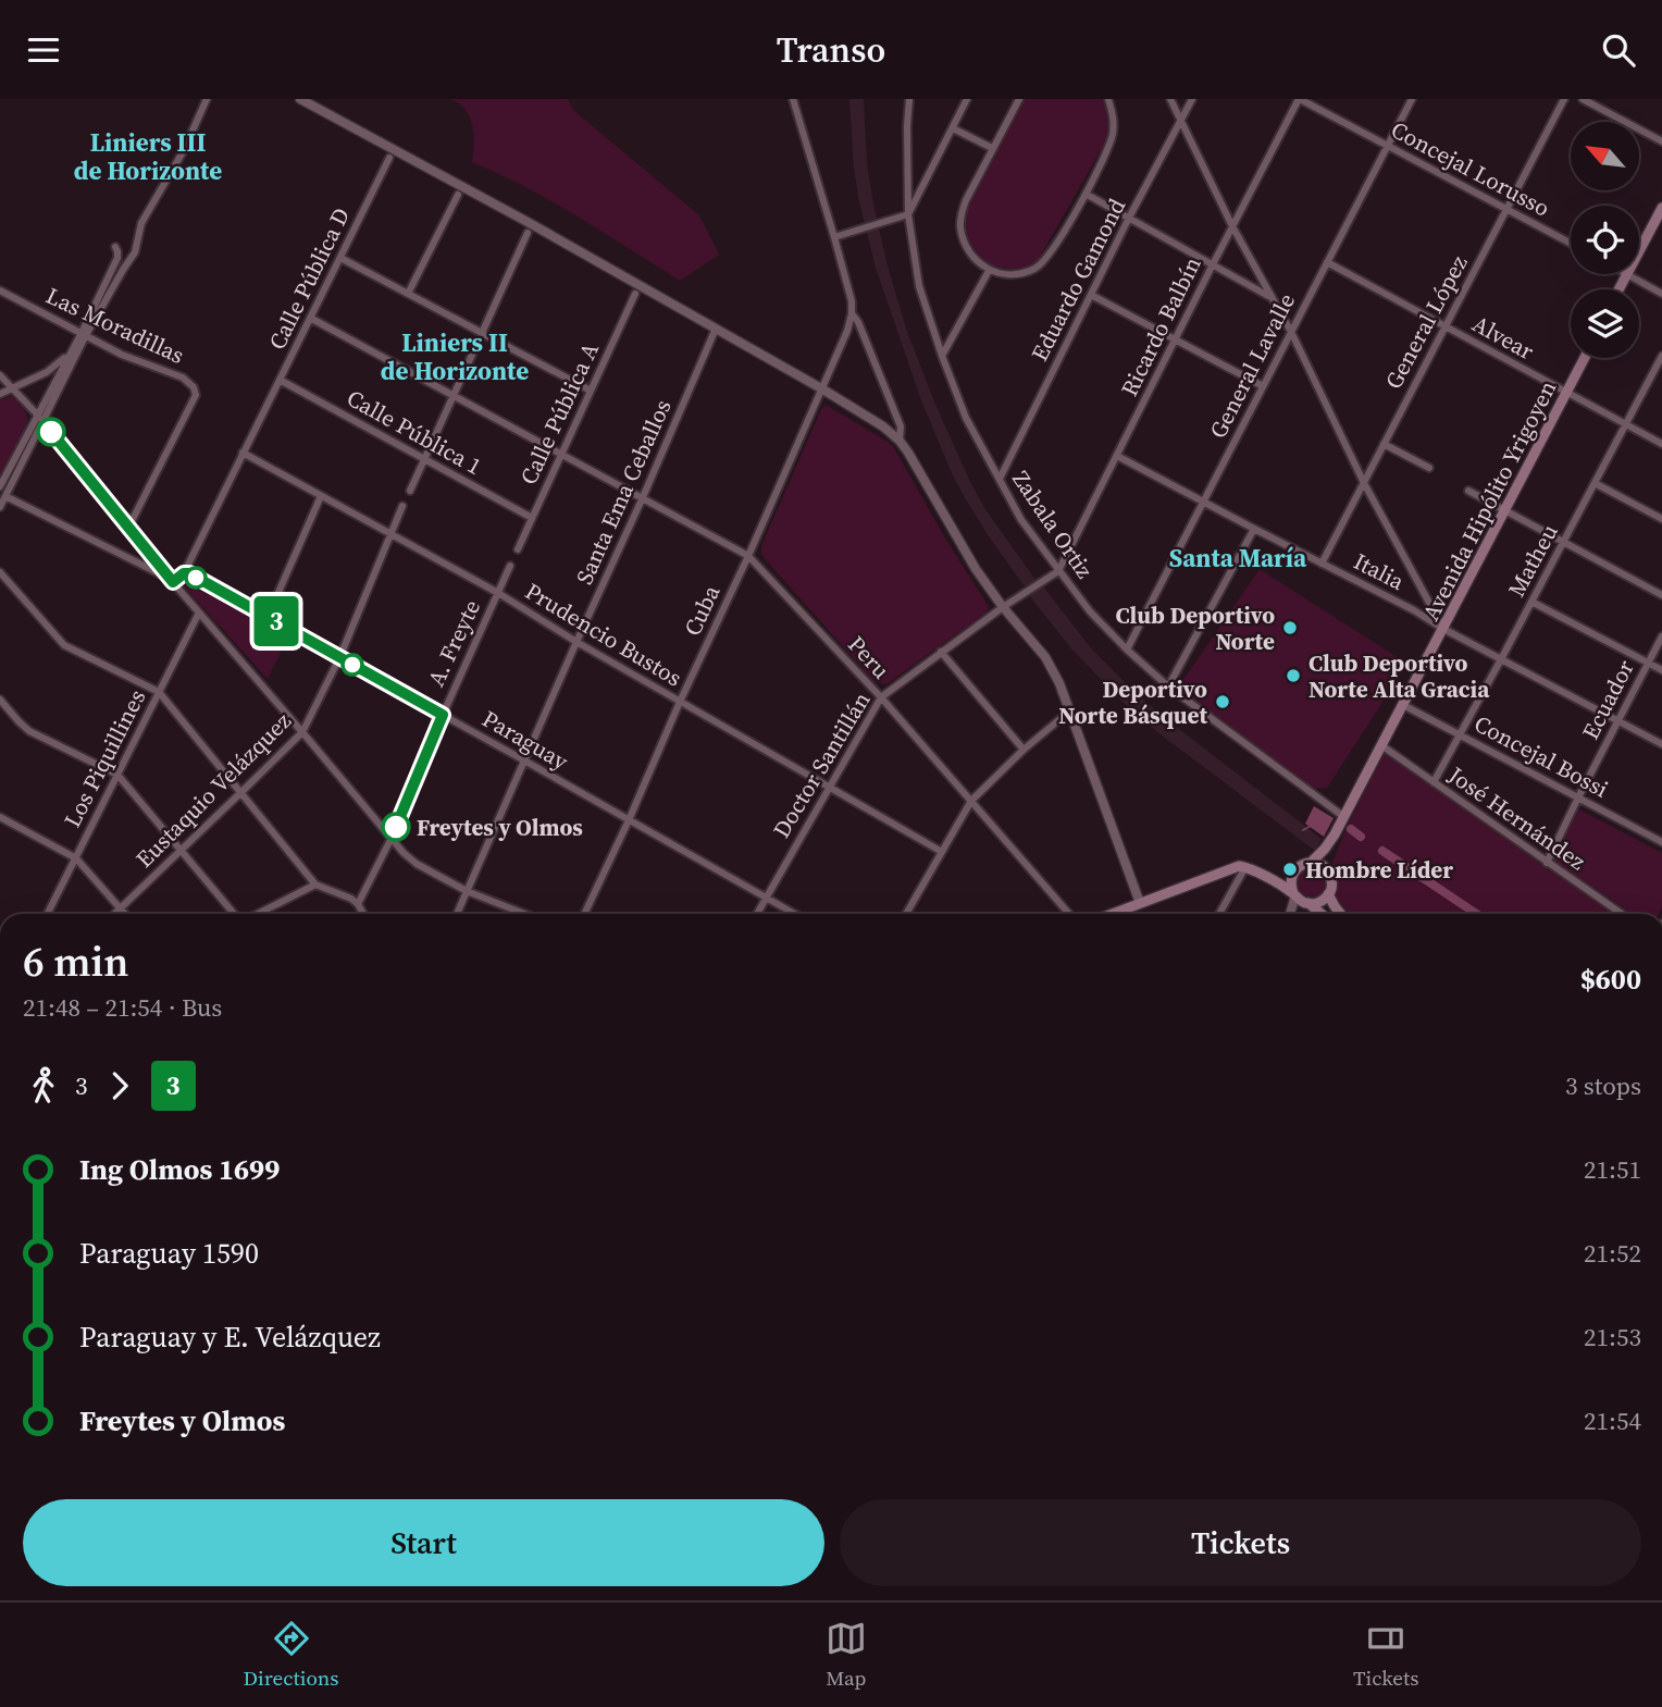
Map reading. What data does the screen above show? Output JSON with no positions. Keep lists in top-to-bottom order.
{
  "streets": {
    "main road": ["Avenida Hipólito Yrigoyen"],
    "street": [
      "Concejal Lorusso",
      "Calle Pública D",
      "Eduardo Gamond",
      "General López",
      "Las Moradillas",
      "Ricardo Balbín",
      "Alvear",
      "General Lavalle",
      "Calle Pública A",
      "Calle Pública 1",
      "Santa Ema Ceballos",
      "Zabala Ortiz",
      "Matheu",
      "Italia",
      "Cuba",
      "Prudencio Bustos",
      "A. Freyte",
      "Peru",
      "Ecuador",
      "Paraguay",
      "Concejal Bossi",
      "Los Piquillines",
      "Doctor Santillán",
      "Eustaquio Velázquez",
      "José Hernández"
    ]
  },
  "crossings": [
    ["Concejal Lorusso", "General López"],
    ["Concejal Lorusso", "Ricardo Balbín"],
    ["Concejal Lorusso", "General Lavalle"],
    ["Calle Pública D", "Calle Pública 1"],
    ["Calle Pública D", "Prudencio Bustos"],
    ["Calle Pública D", "Peru"],
    ["Calle Pública D", "Paraguay"],
    ["Eduardo Gamond", "Zabala Ortiz"],
    ["General López", "Alvear"],
    ["General López", "Italia"],
    ["Ricardo Balbín", "Zabala Ortiz"],
    ["Ricardo Balbín", "Italia"],
    ["Ricardo Balbín", "Doctor Santillán"],
    ["Alvear", "General Lavalle"],
    ["Alvear", "Avenida Hipólito Yrigoyen"],
    ["Alvear", "Matheu"],
    ["General Lavalle", "Zabala Ortiz"],
    ["General Lavalle", "Italia"],
    ["Calle Pública A", "Calle Pública 1"],
    ["Calle Pública A", "Peru"],
    ["Santa Ema Ceballos", "Prudencio Bustos"],
    ["Santa Ema Ceballos", "Peru"],
    ["Santa Ema Ceballos", "Paraguay"],
    ["Avenida Hipólito Yrigoyen", "Zabala Ortiz"],
    ["Avenida Hipólito Yrigoyen", "Italia"],
    ["Avenida Hipólito Yrigoyen", "Concejal Bossi"],
    ["Avenida Hipólito Yrigoyen", "José Hernández"],
    ["Zabala Ortiz", "Doctor Santillán"],
    ["Matheu", "Italia"],
    ["Matheu", "Concejal Bossi"],
    ["Matheu", "José Hernández"],
    ["Italia", "Ecuador"],
    ["Cuba", "Prudencio Bustos"],
    ["Cuba", "Peru"],
    ["Cuba", "Paraguay"],
    ["Prudencio Bustos", "A. Freyte"],
    ["Prudencio Bustos", "Doctor Santillán"],
    ["Prudencio Bustos", "Eustaquio Velázquez"],
    ["A. Freyte", "Paraguay"],
    ["Peru", "Doctor Santillán"],
    ["Ecuador", "Concejal Bossi"],
    ["Ecuador", "José Hernández"],
    ["Paraguay", "Doctor Santillán"],
    ["Paraguay", "Eustaquio Velázquez"]
  ],
  "districts": ["Liniers III de Horizonte", "Liniers II de Horizonte", "Santa María"],
  "places": [
    "Club Deportivo Norte",
    "Club Deportivo Norte Alta Gracia",
    "Deportivo Norte Básquet",
    "Freytes y Olmos",
    "Hombre Líder"
  ],
  "lines": ["bus line 3"],
  "north": "top left",
  "page": {
    "header": "Transo",
    "on_map": "3",
    "heading": ["6 min", "21:48 – 21:54 · Bus", "$600"],
    "legs": ["3", "3", "3 stops"],
    "list": [
      {
        "name": "Ing Olmos 1699",
        "value": "21:51"
      },
      {
        "name": "Paraguay 1590",
        "value": "21:52"
      },
      {
        "name": "Paraguay y E. Velázquez",
        "value": "21:53"
      },
      {
        "name": "Freytes y Olmos",
        "value": "21:54"
      }
    ],
    "buttons": ["Start", "Tickets"],
    "tabs": ["Directions", "Map", "Tickets"]
  }
}
